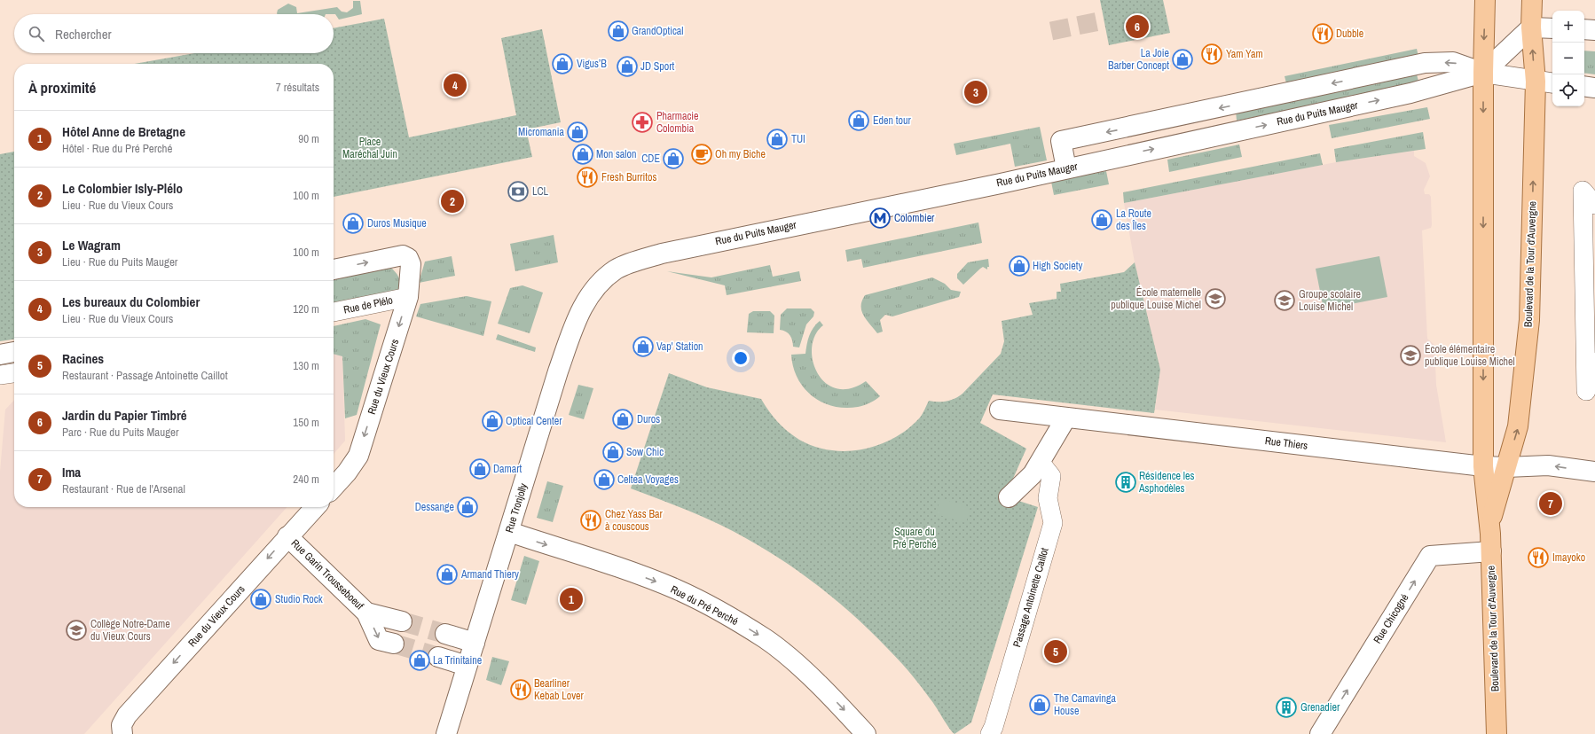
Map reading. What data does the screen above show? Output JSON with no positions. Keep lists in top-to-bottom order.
{
  "streets": {
    "main road": ["Boulevard de la Tour d'Auvergne"],
    "street": [
      "Rue du Puits Mauger",
      "Rue de Plélo",
      "Rue du Vieux Cours",
      "Rue Thiers",
      "Rue Tronjolly",
      "Rue Garin Trousseboeuf",
      "Passage Antoinette Caillot",
      "Rue du Pré Perché",
      "Rue Chicogné"
    ]
  },
  "crossings": [
    ["Rue du Puits Mauger", "Boulevard de la Tour d'Auvergne"],
    ["Rue du Puits Mauger", "Rue Tronjolly"],
    ["Boulevard de la Tour d'Auvergne", "Rue Thiers"],
    ["Boulevard de la Tour d'Auvergne", "Rue Chicogné"],
    ["Rue de Plélo", "Rue du Vieux Cours"],
    ["Rue du Vieux Cours", "Rue Garin Trousseboeuf"],
    ["Rue Tronjolly", "Rue du Pré Perché"]
  ],
  "one_way": ["Rue du Pré Perché", "Rue Chicogné"],
  "parks": ["Place Maréchal Juin", "Square du Pré Perché"],
  "places": {
    "shop": [
      "GrandOptical",
      "La Joie Barber Concept",
      "Vigus’B",
      "JD Sport",
      "Eden tour",
      "Micromania",
      "TUI",
      "Mon salon",
      "CDE",
      "La Route des Îles",
      "Duros Musique",
      "High Society",
      "Vap' Station",
      "Duros",
      "Optical Center",
      "Sow Chic",
      "Damart",
      "Celtea Voyages",
      "Dessange",
      "Armand Thiery",
      "Studio Rock",
      "La Trinitaine",
      "The Camavinga House"
    ],
    "restaurant": [
      "Dubble",
      "Yam Yam",
      "Fresh Burritos",
      "Chez Yass Bar à couscous",
      "Imayoko",
      "Bearliner Kebab Lover"
    ],
    "pharmacy": ["Pharmacie Colombia"],
    "cafe": ["Oh my Biche"],
    "bank": ["LCL"],
    "metro station": ["Colombier"],
    "school or university": [
      "École maternelle publique Louise Michel",
      "Groupe scolaire Louise Michel",
      "École élémentaire publique Louise Michel",
      "Collège Notre-Dame du Vieux Cours"
    ],
    "building": ["Résidence les Asphodèles", "Grenadier"]
  },
  "page": {
    "map_buttons": ["+", "−"],
    "pins": [
      "6",
      "4",
      "3",
      "2",
      "7",
      "1",
      "5"
    ],
    "search": "Rechercher",
    "heading": ["À proximité", "7 résultats"],
    "list": [
      {
        "mark": "1",
        "name": "Hôtel Anne de Bretagne",
        "note": "Hôtel · Rue du Pré Perché",
        "value": "90 m"
      },
      {
        "mark": "2",
        "name": "Le Colombier Isly-Plélo",
        "note": "Lieu · Rue du Vieux Cours",
        "value": "100 m"
      },
      {
        "mark": "3",
        "name": "Le Wagram",
        "note": "Lieu · Rue du Puits Mauger",
        "value": "100 m"
      },
      {
        "mark": "4",
        "name": "Les bureaux du Colombier",
        "note": "Lieu · Rue du Vieux Cours",
        "value": "120 m"
      },
      {
        "mark": "5",
        "name": "Racines",
        "note": "Restaurant · Passage Antoinette Caillot",
        "value": "130 m"
      },
      {
        "mark": "6",
        "name": "Jardin du Papier Timbré",
        "note": "Parc · Rue du Puits Mauger",
        "value": "150 m"
      },
      {
        "mark": "7",
        "name": "Ima",
        "note": "Restaurant · Rue de l'Arsenal",
        "value": "240 m"
      }
    ]
  }
}
